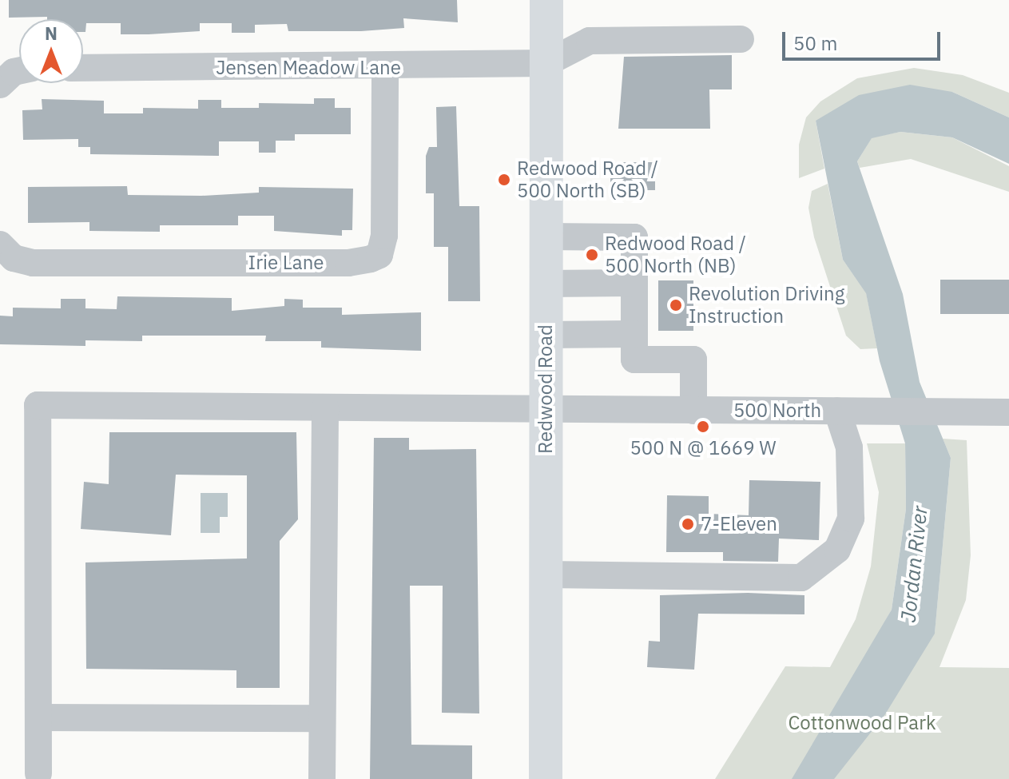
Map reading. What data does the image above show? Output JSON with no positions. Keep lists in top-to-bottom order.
{
  "streets": {
    "main road": ["Redwood Road"],
    "street": ["Jensen Meadow Lane", "Irie Lane", "500 North"]
  },
  "crossings": [
    ["Jensen Meadow Lane", "Irie Lane"],
    ["Jensen Meadow Lane", "Redwood Road"],
    ["Redwood Road", "500 North"]
  ],
  "water": ["Jordan River"],
  "parks": ["Cottonwood Park"],
  "places": [
    "Redwood Road / 500 North (SB)",
    "Redwood Road / 500 North (NB)",
    "Revolution Driving Instruction",
    "500 N @ 1669 W",
    "7-Eleven"
  ],
  "scale_bar": "50 m",
  "north": "top"
}
